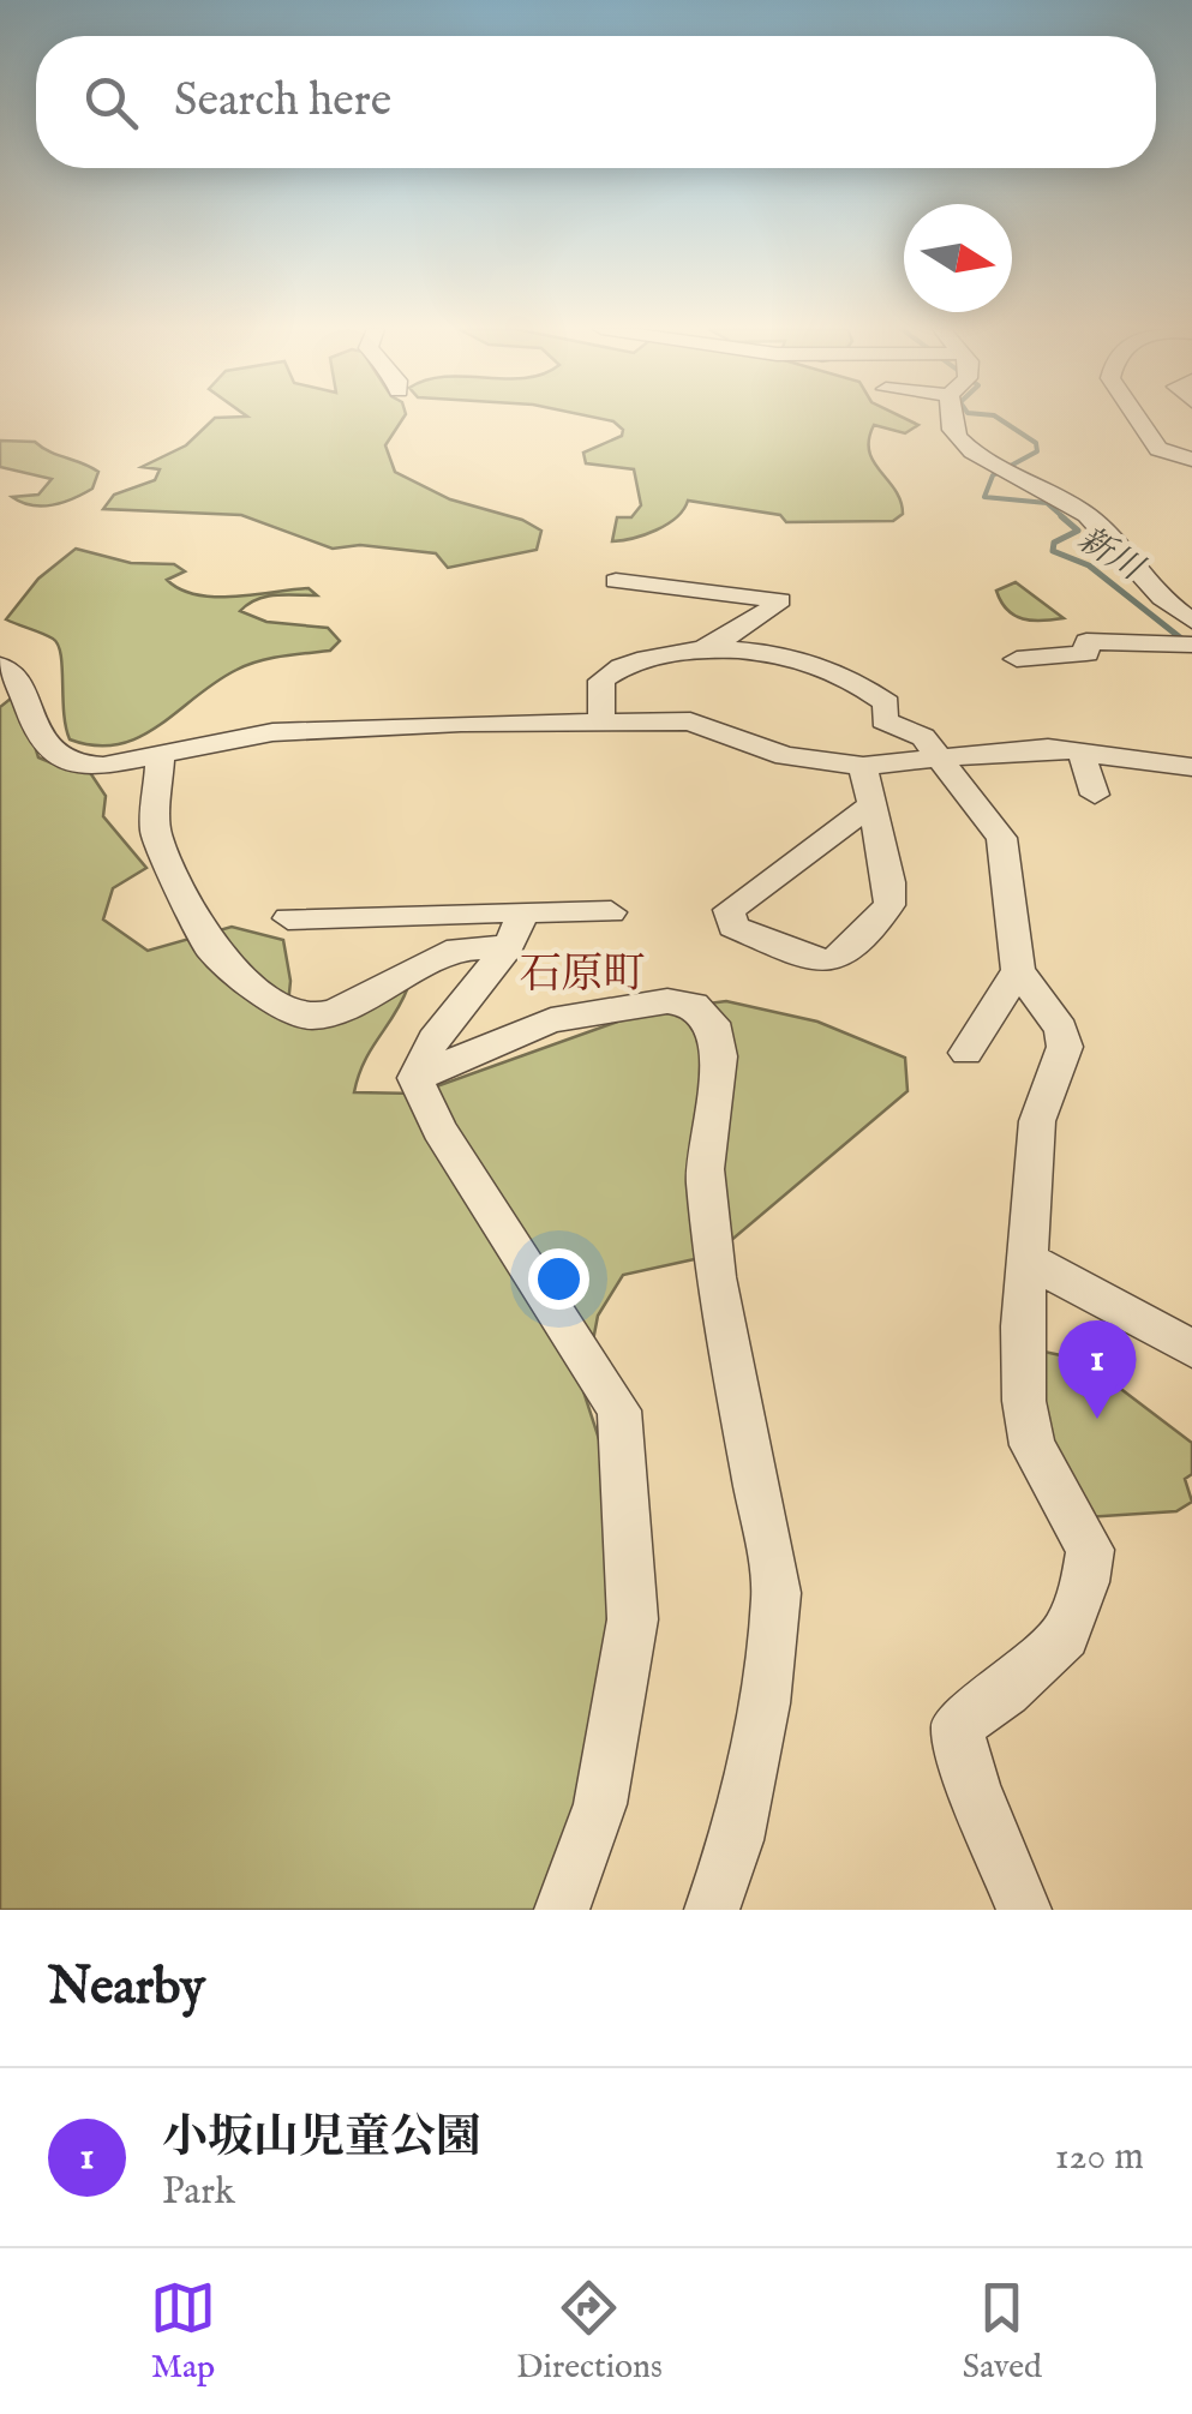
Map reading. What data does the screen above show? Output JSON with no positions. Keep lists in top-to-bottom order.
{
  "districts": ["石原町"],
  "water": ["新川"],
  "north": "right",
  "page": {
    "search": "Search here",
    "pins": "1",
    "heading": "Nearby",
    "list": [
      {
        "mark": "1",
        "name": "小坂山児童公園",
        "note": "Park",
        "value": "120 m"
      }
    ],
    "nav": ["Map", "Directions", "Saved"]
  }
}
